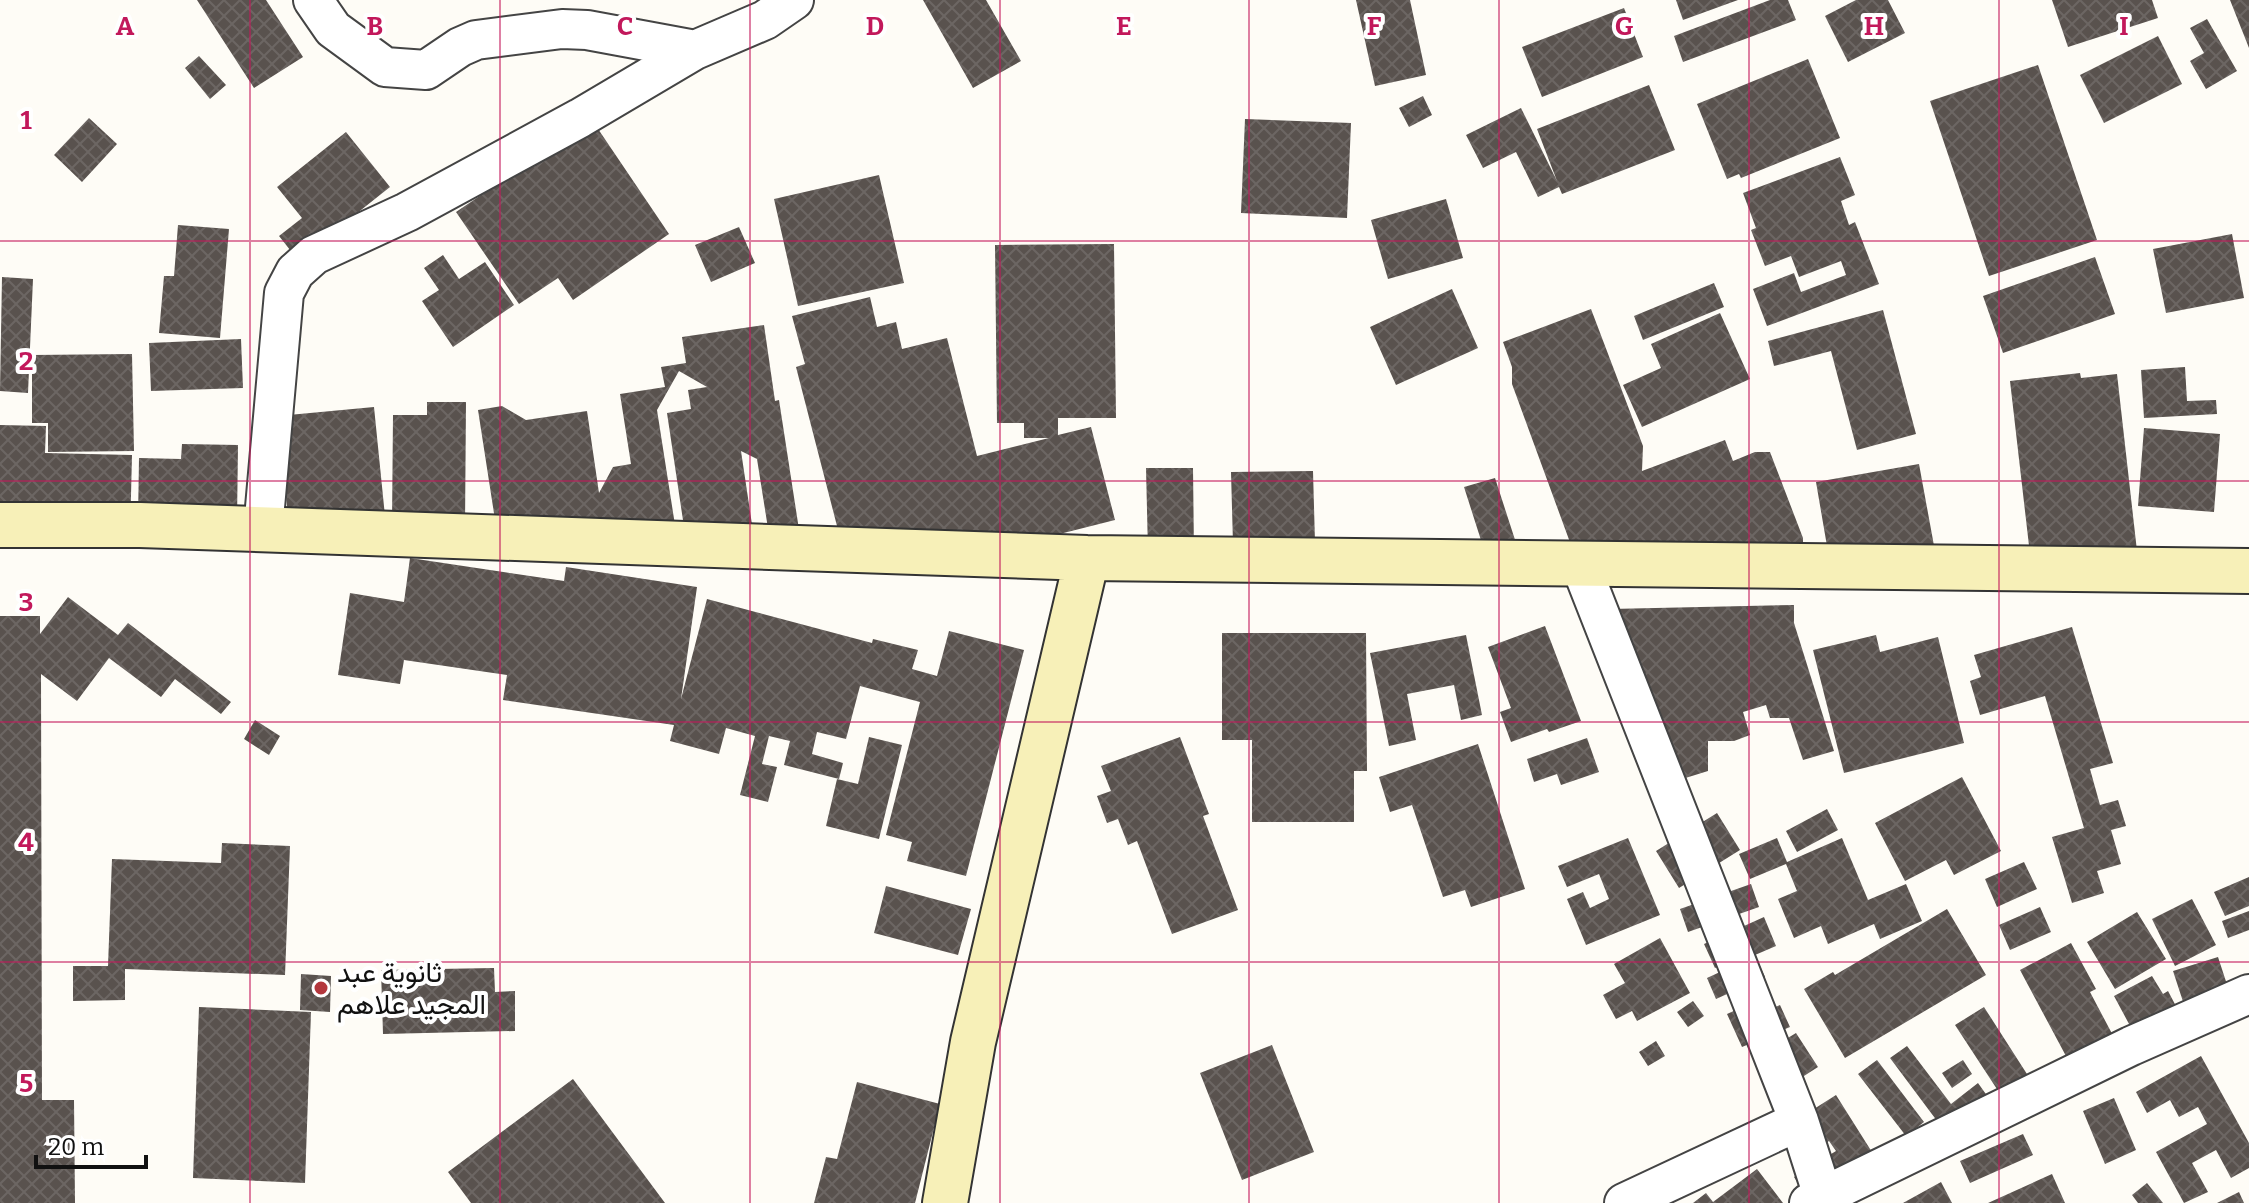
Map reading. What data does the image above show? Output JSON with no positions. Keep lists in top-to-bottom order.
{
  "places": ["ثانوية عبد المجيد علاهم"],
  "scale_bar": "20 m",
  "grid": {
    "columns": [
      "A",
      "B",
      "C",
      "D",
      "E",
      "F",
      "G",
      "H",
      "I"
    ],
    "rows": [
      "1",
      "2",
      "3",
      "4",
      "5"
    ]
  }
}
